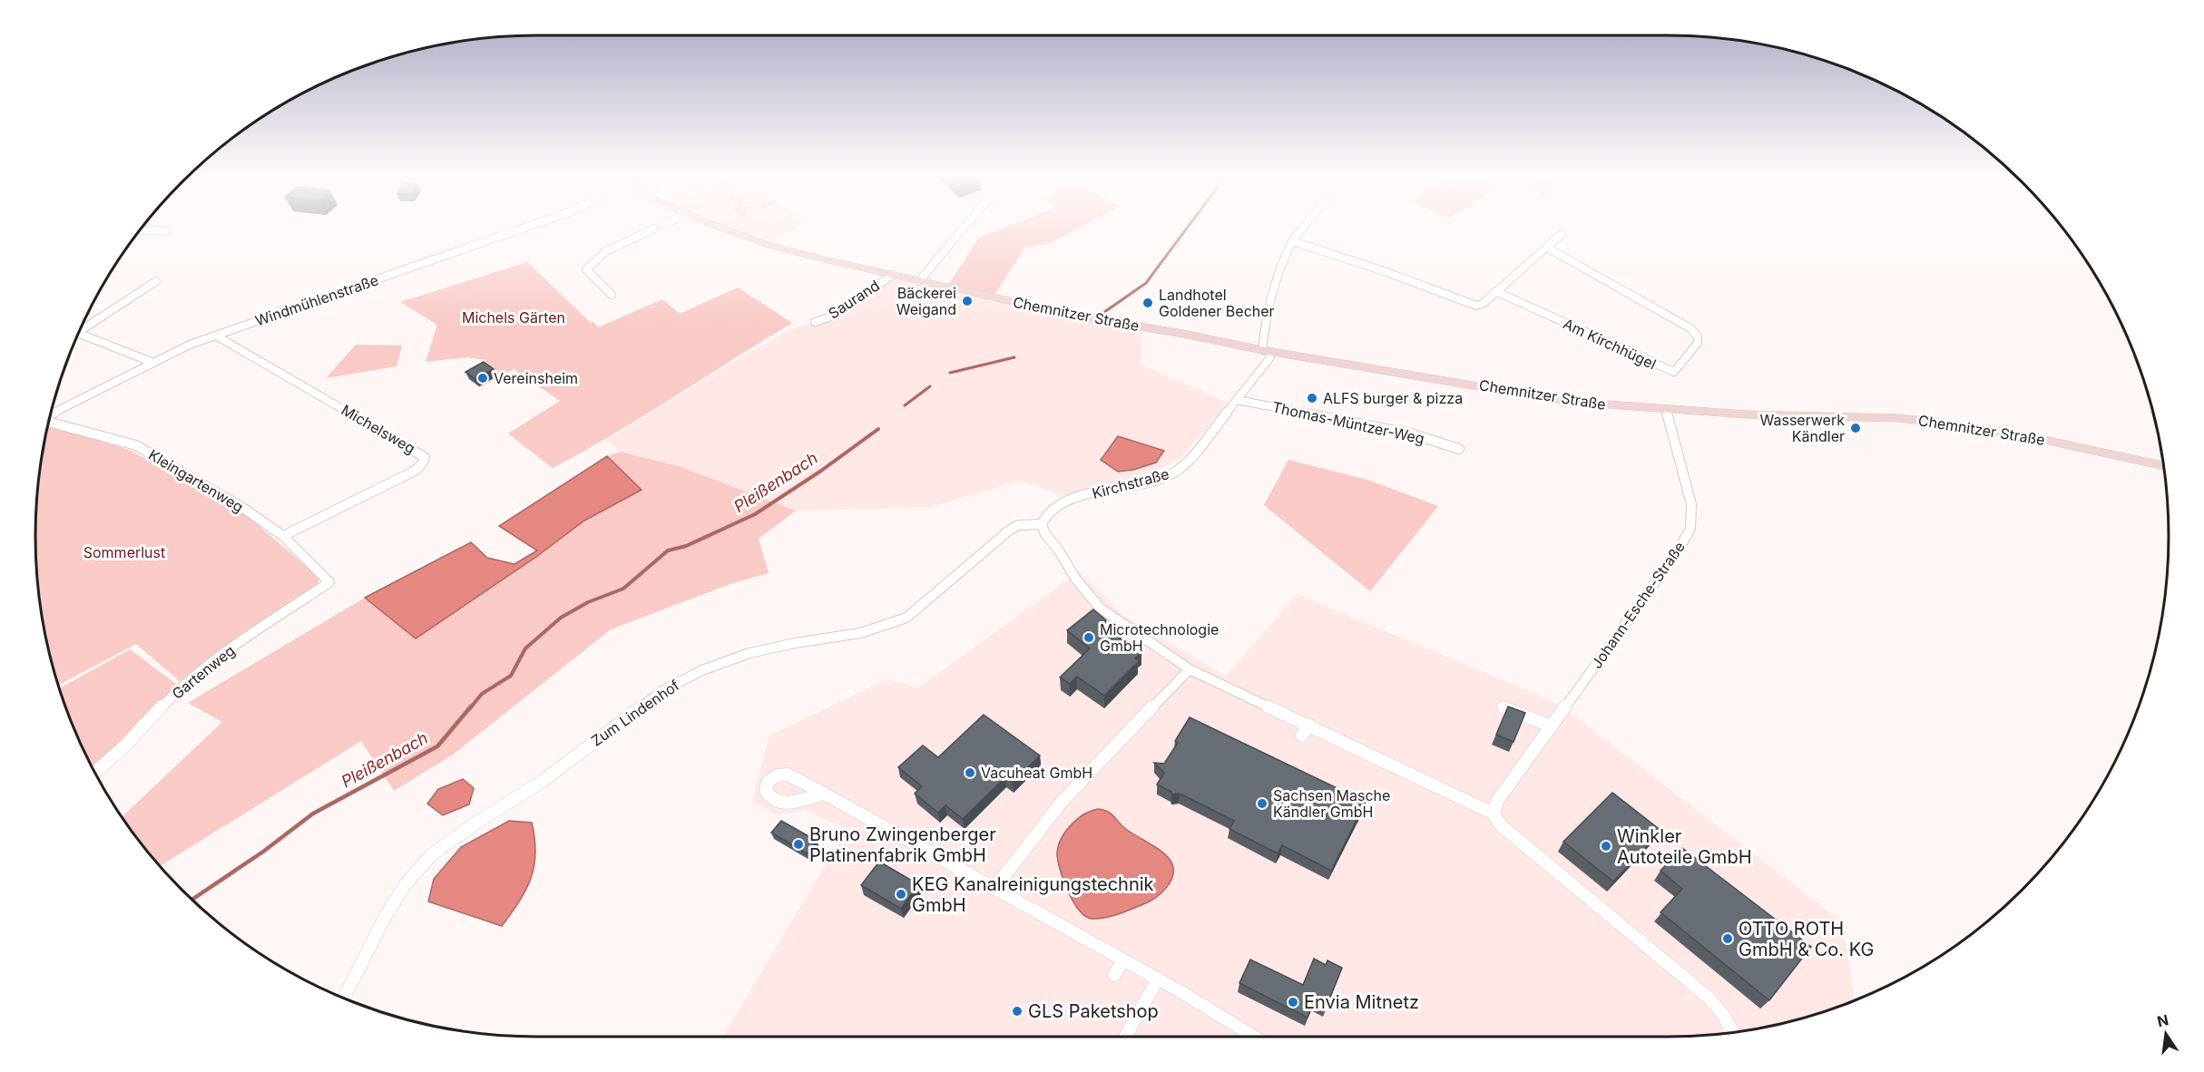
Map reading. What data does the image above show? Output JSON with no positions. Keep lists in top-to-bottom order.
{
  "streets": {
    "main road": ["Chemnitzer Straße"],
    "street": [
      "Saurand",
      "Windmühlenstraße",
      "Am Kirchhügel",
      "Thomas-Müntzer-Weg",
      "Michelsweg",
      "Kleingartenweg",
      "Kirchstraße",
      "Johann-Esche-Straße",
      "Gartenweg",
      "Zum Lindenhof"
    ]
  },
  "crossings": [
    ["Saurand", "Chemnitzer Straße"],
    ["Windmühlenstraße", "Michelsweg"],
    ["Chemnitzer Straße", "Kirchstraße"],
    ["Chemnitzer Straße", "Johann-Esche-Straße"],
    ["Thomas-Müntzer-Weg", "Kirchstraße"],
    ["Michelsweg", "Kleingartenweg"],
    ["Kleingartenweg", "Gartenweg"],
    ["Kirchstraße", "Zum Lindenhof"]
  ],
  "water": ["Pleißenbach"],
  "parks": ["Michels Gärten", "Sommerlust"],
  "places": [
    "Bäckerei Weigand",
    "Landhotel Goldener Becher",
    "Vereinsheim",
    "ALFS burger & pizza",
    "Wasserwerk Kändler",
    "Microtechnologie GmbH",
    "Vacuheat GmbH",
    "Sachsen Masche Kändler GmbH",
    "Bruno Zwingenberger Platinenfabrik GmbH",
    "Winkler Autoteile GmbH",
    "KEG Kanalreinigungstechnik GmbH",
    "OTTO ROTH GmbH & Co. KG",
    "Envia Mitnetz",
    "GLS Paketshop"
  ],
  "north": "top"
}
